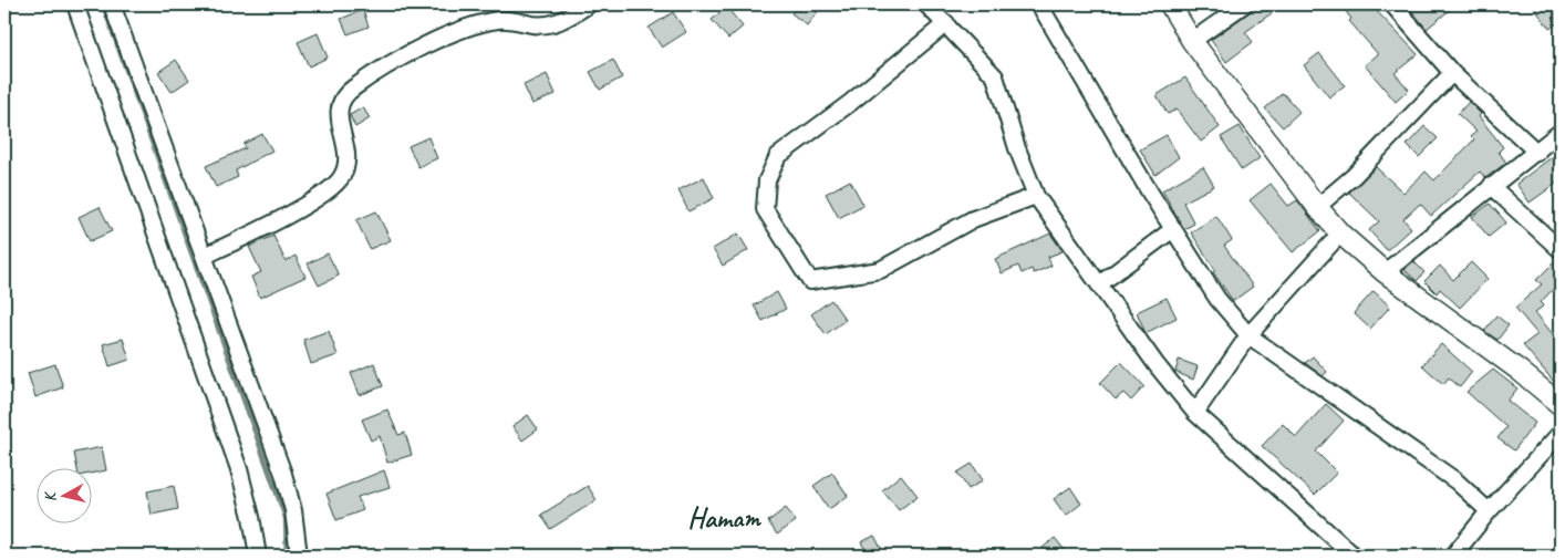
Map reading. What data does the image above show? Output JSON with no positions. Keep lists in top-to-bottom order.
{
  "districts": ["Hamam"],
  "north": "left"
}
